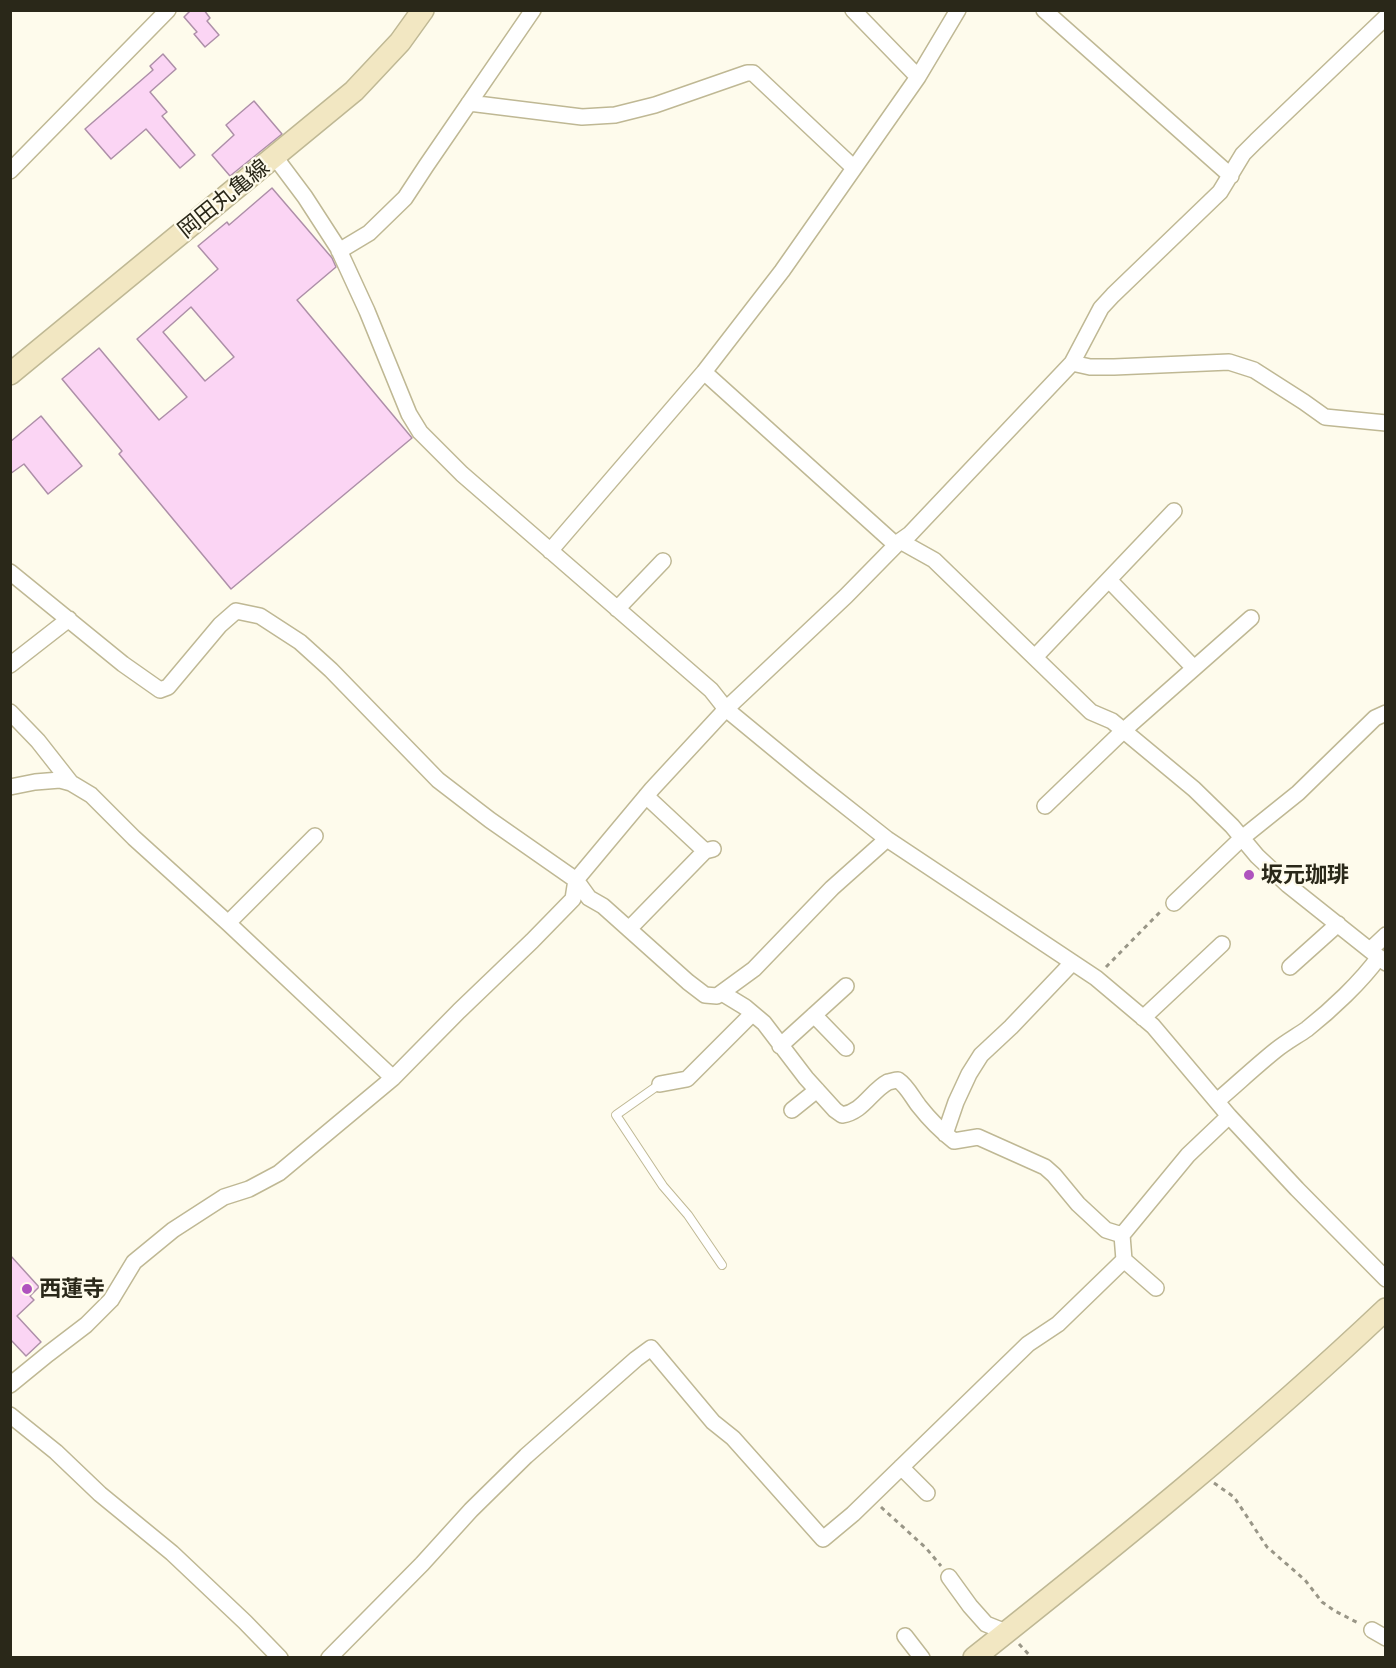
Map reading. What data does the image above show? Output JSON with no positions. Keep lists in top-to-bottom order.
{
  "streets": {
    "main road": ["岡田丸亀線"]
  },
  "places": ["坂元珈琲", "西蓮寺"]
}
